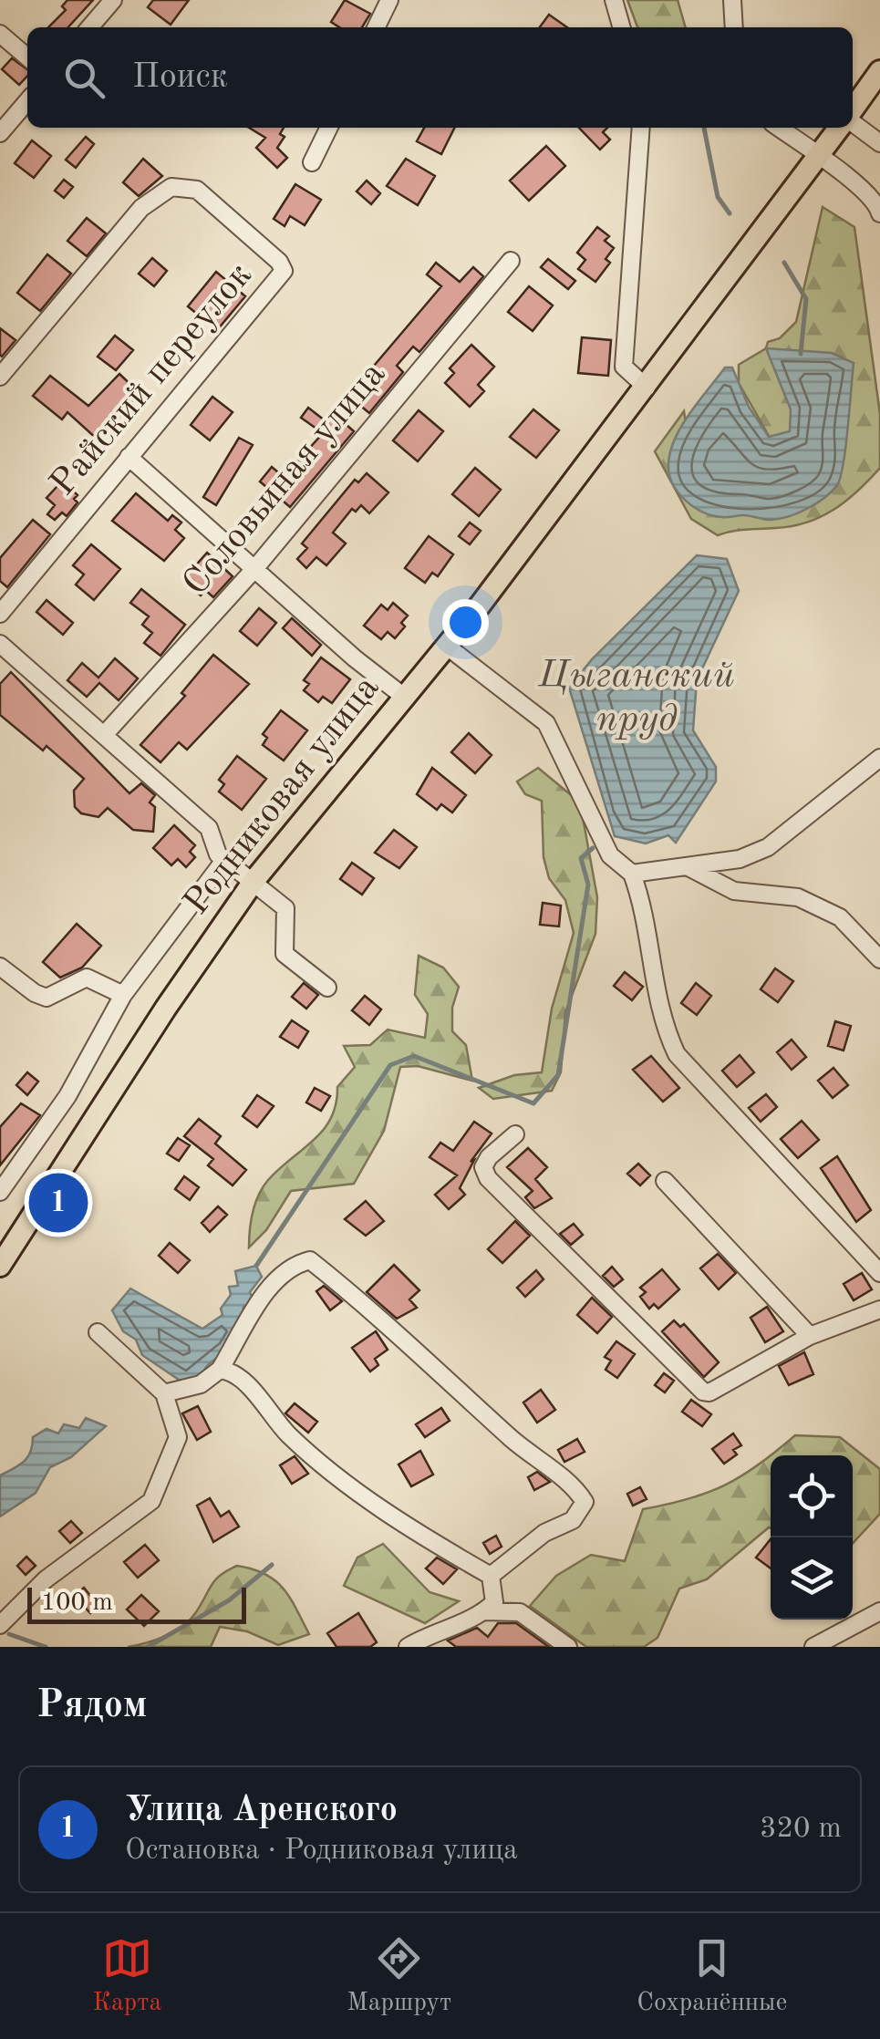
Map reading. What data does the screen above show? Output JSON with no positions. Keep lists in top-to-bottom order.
{
  "streets": {
    "main road": ["Родниковая улица"],
    "street": ["Райский переулок", "Соловьиная улица"]
  },
  "water": ["Цыганский пруд"],
  "scale_bar": "100 m",
  "page": {
    "search": "Поиск",
    "pins": "1",
    "scale": "100 m",
    "heading": "Рядом",
    "list": [
      {
        "mark": "1",
        "name": "Улица Аренского",
        "note": "Остановка · Родниковая улица",
        "value": "320 m"
      }
    ],
    "nav": ["Карта", "Маршрут", "Сохранённые"]
  }
}
